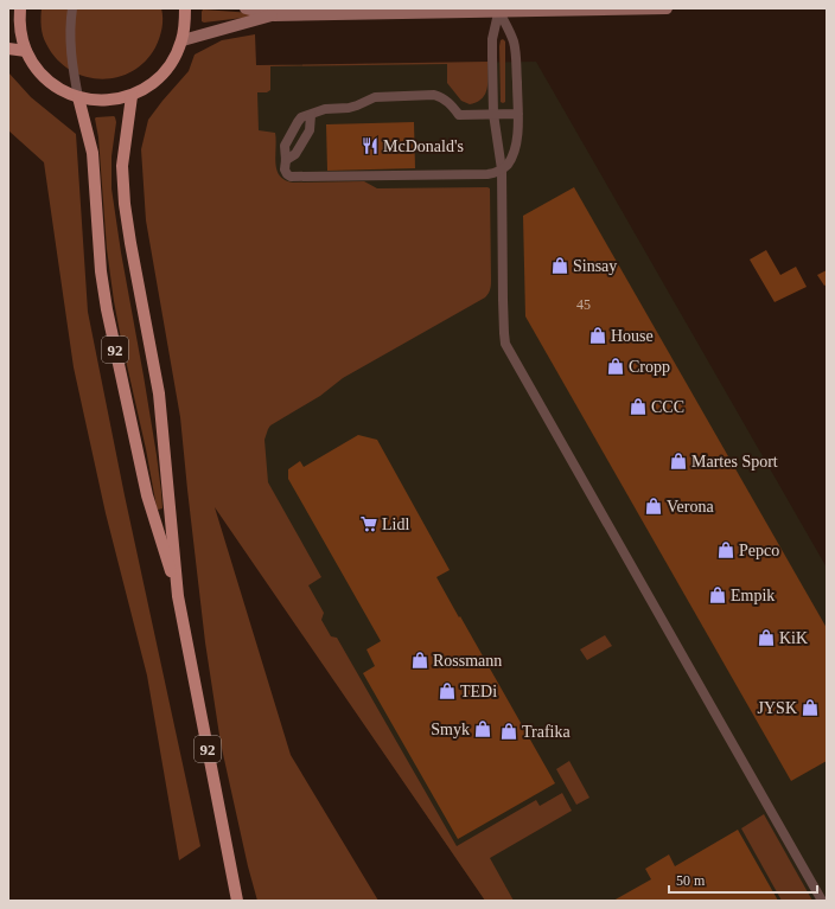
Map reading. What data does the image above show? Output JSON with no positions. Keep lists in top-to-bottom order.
{
  "streets": {
    "main road": ["92"]
  },
  "places": {
    "restaurant": ["McDonald's"],
    "shop": [
      "Sinsay",
      "House",
      "Cropp",
      "CCC",
      "Martes Sport",
      "Verona",
      "Pepco",
      "Empik",
      "KiK",
      "Rossmann",
      "TEDi",
      "JYSK",
      "Smyk",
      "Trafika"
    ],
    "supermarket": ["Lidl"]
  },
  "house_numbers": ["45"],
  "scale_bar": "50 m"
}
